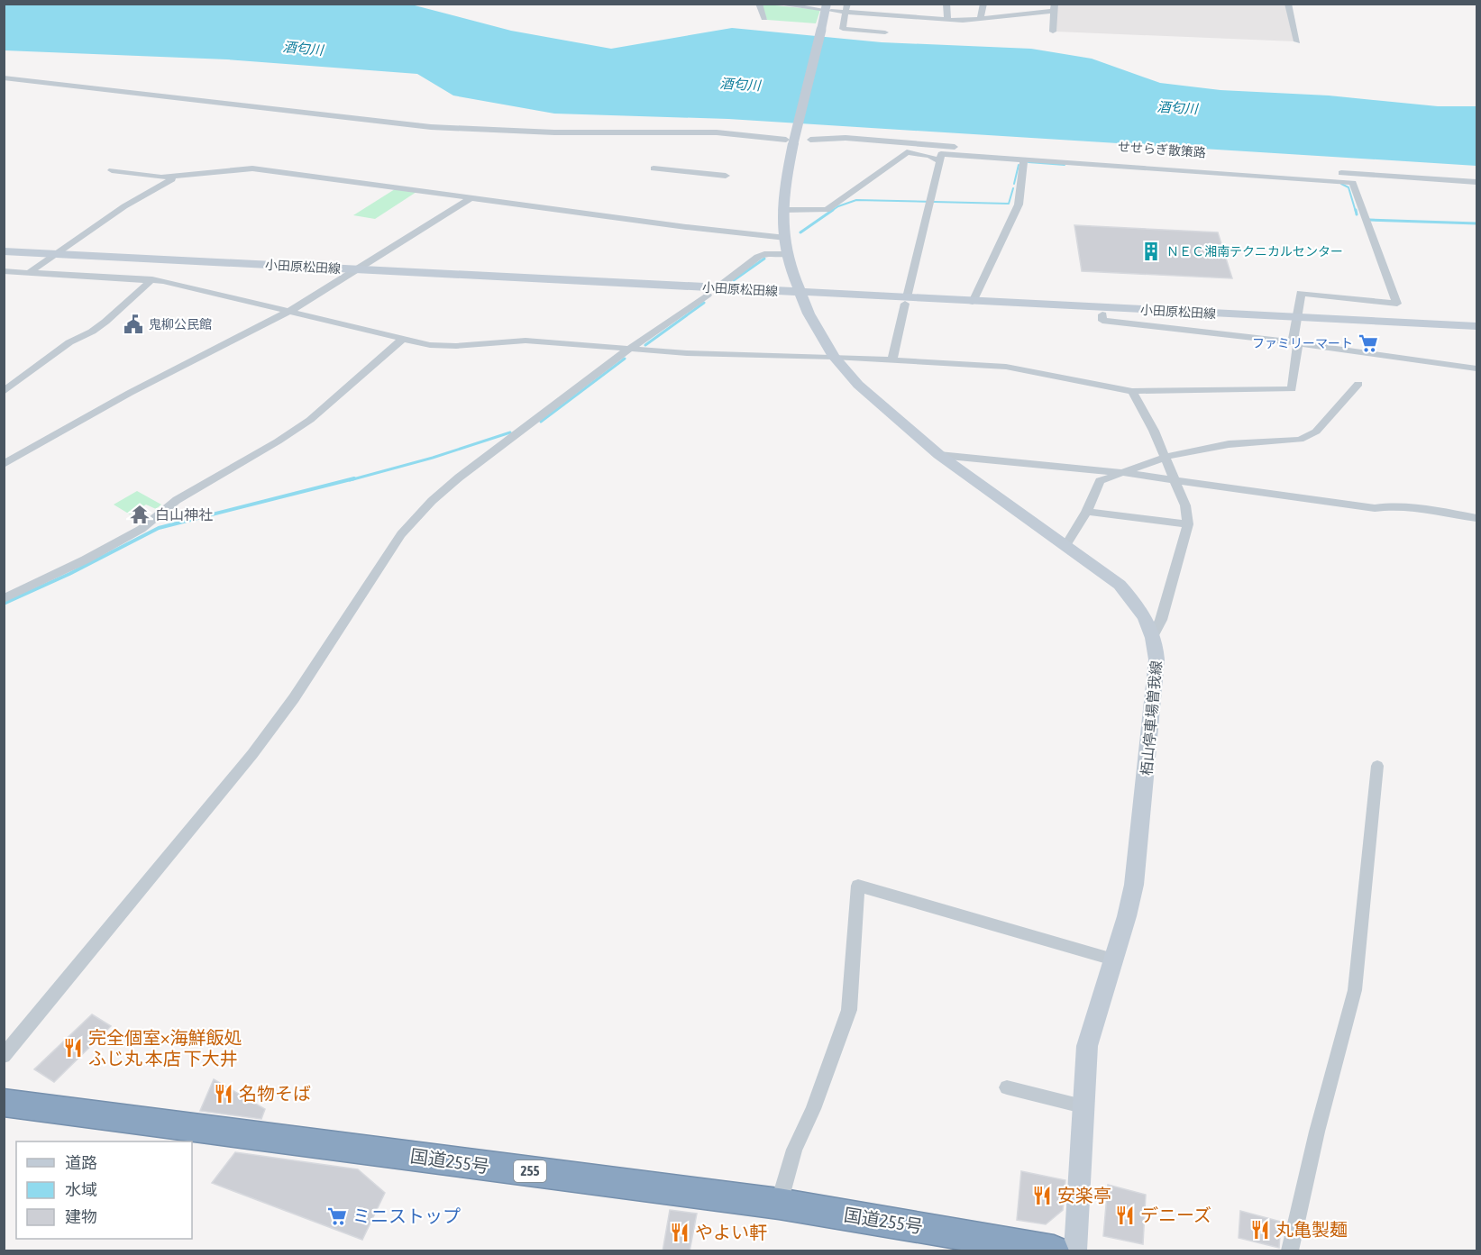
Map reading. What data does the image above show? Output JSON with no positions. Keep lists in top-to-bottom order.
{
  "streets": {
    "highway": ["国道255号", "255"],
    "main road": ["小田原松田線", "栢山停車場曽我線"],
    "street": ["せせらぎ散策路"]
  },
  "crossings": [
    ["小田原松田線", "栢山停車場曽我線"]
  ],
  "water": ["酒匂川"],
  "places": {
    "building": ["ＮＥＣ湘南テクニカルセンター"],
    "public building": ["鬼柳公民館"],
    "supermarket": ["ファミリーマート", "ミニストップ"],
    "temple": ["白山神社"],
    "restaurant": [
      "完全個室×海鮮飯処 ふじ丸 本店 下大井",
      "名物そば",
      "安楽亭",
      "デニーズ",
      "丸亀製麺",
      "やよい軒"
    ]
  },
  "legend": ["道路", "水域", "建物"]
}
